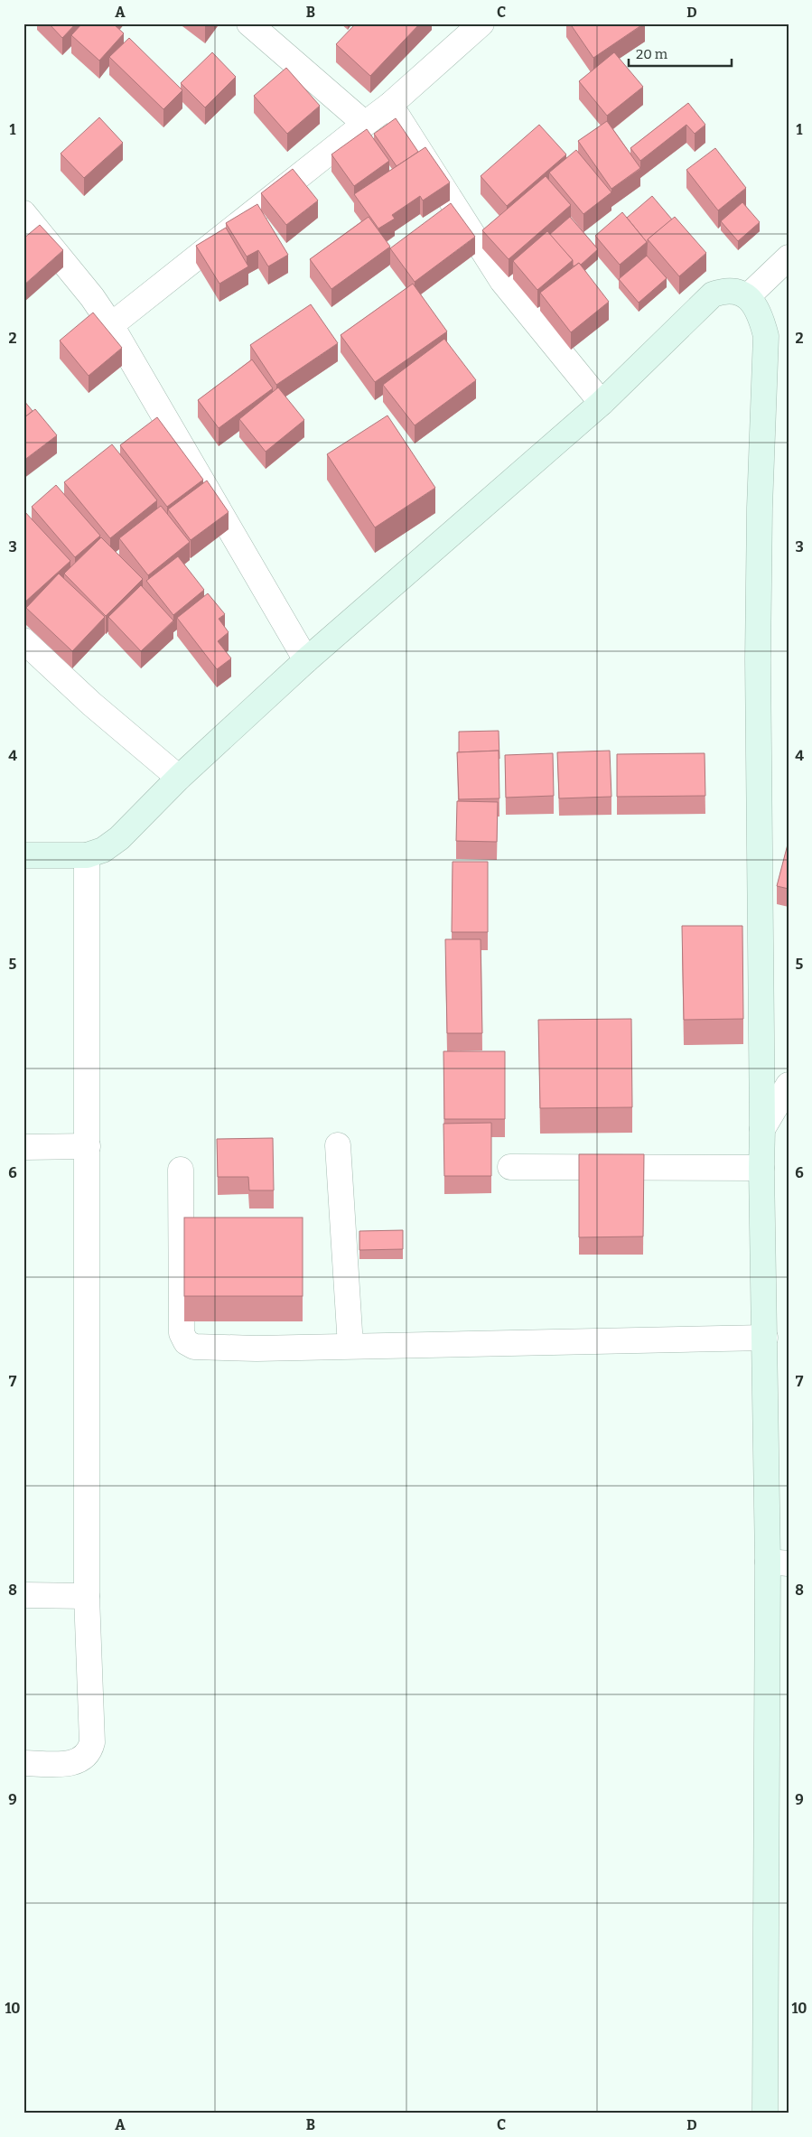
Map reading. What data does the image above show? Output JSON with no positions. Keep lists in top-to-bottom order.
{
  "scale_bar": "20 m",
  "grid": {
    "columns": [
      "A",
      "B",
      "C",
      "D"
    ],
    "rows": [
      "1",
      "2",
      "3",
      "4",
      "5",
      "6",
      "7",
      "8",
      "9",
      "10"
    ]
  }
}
